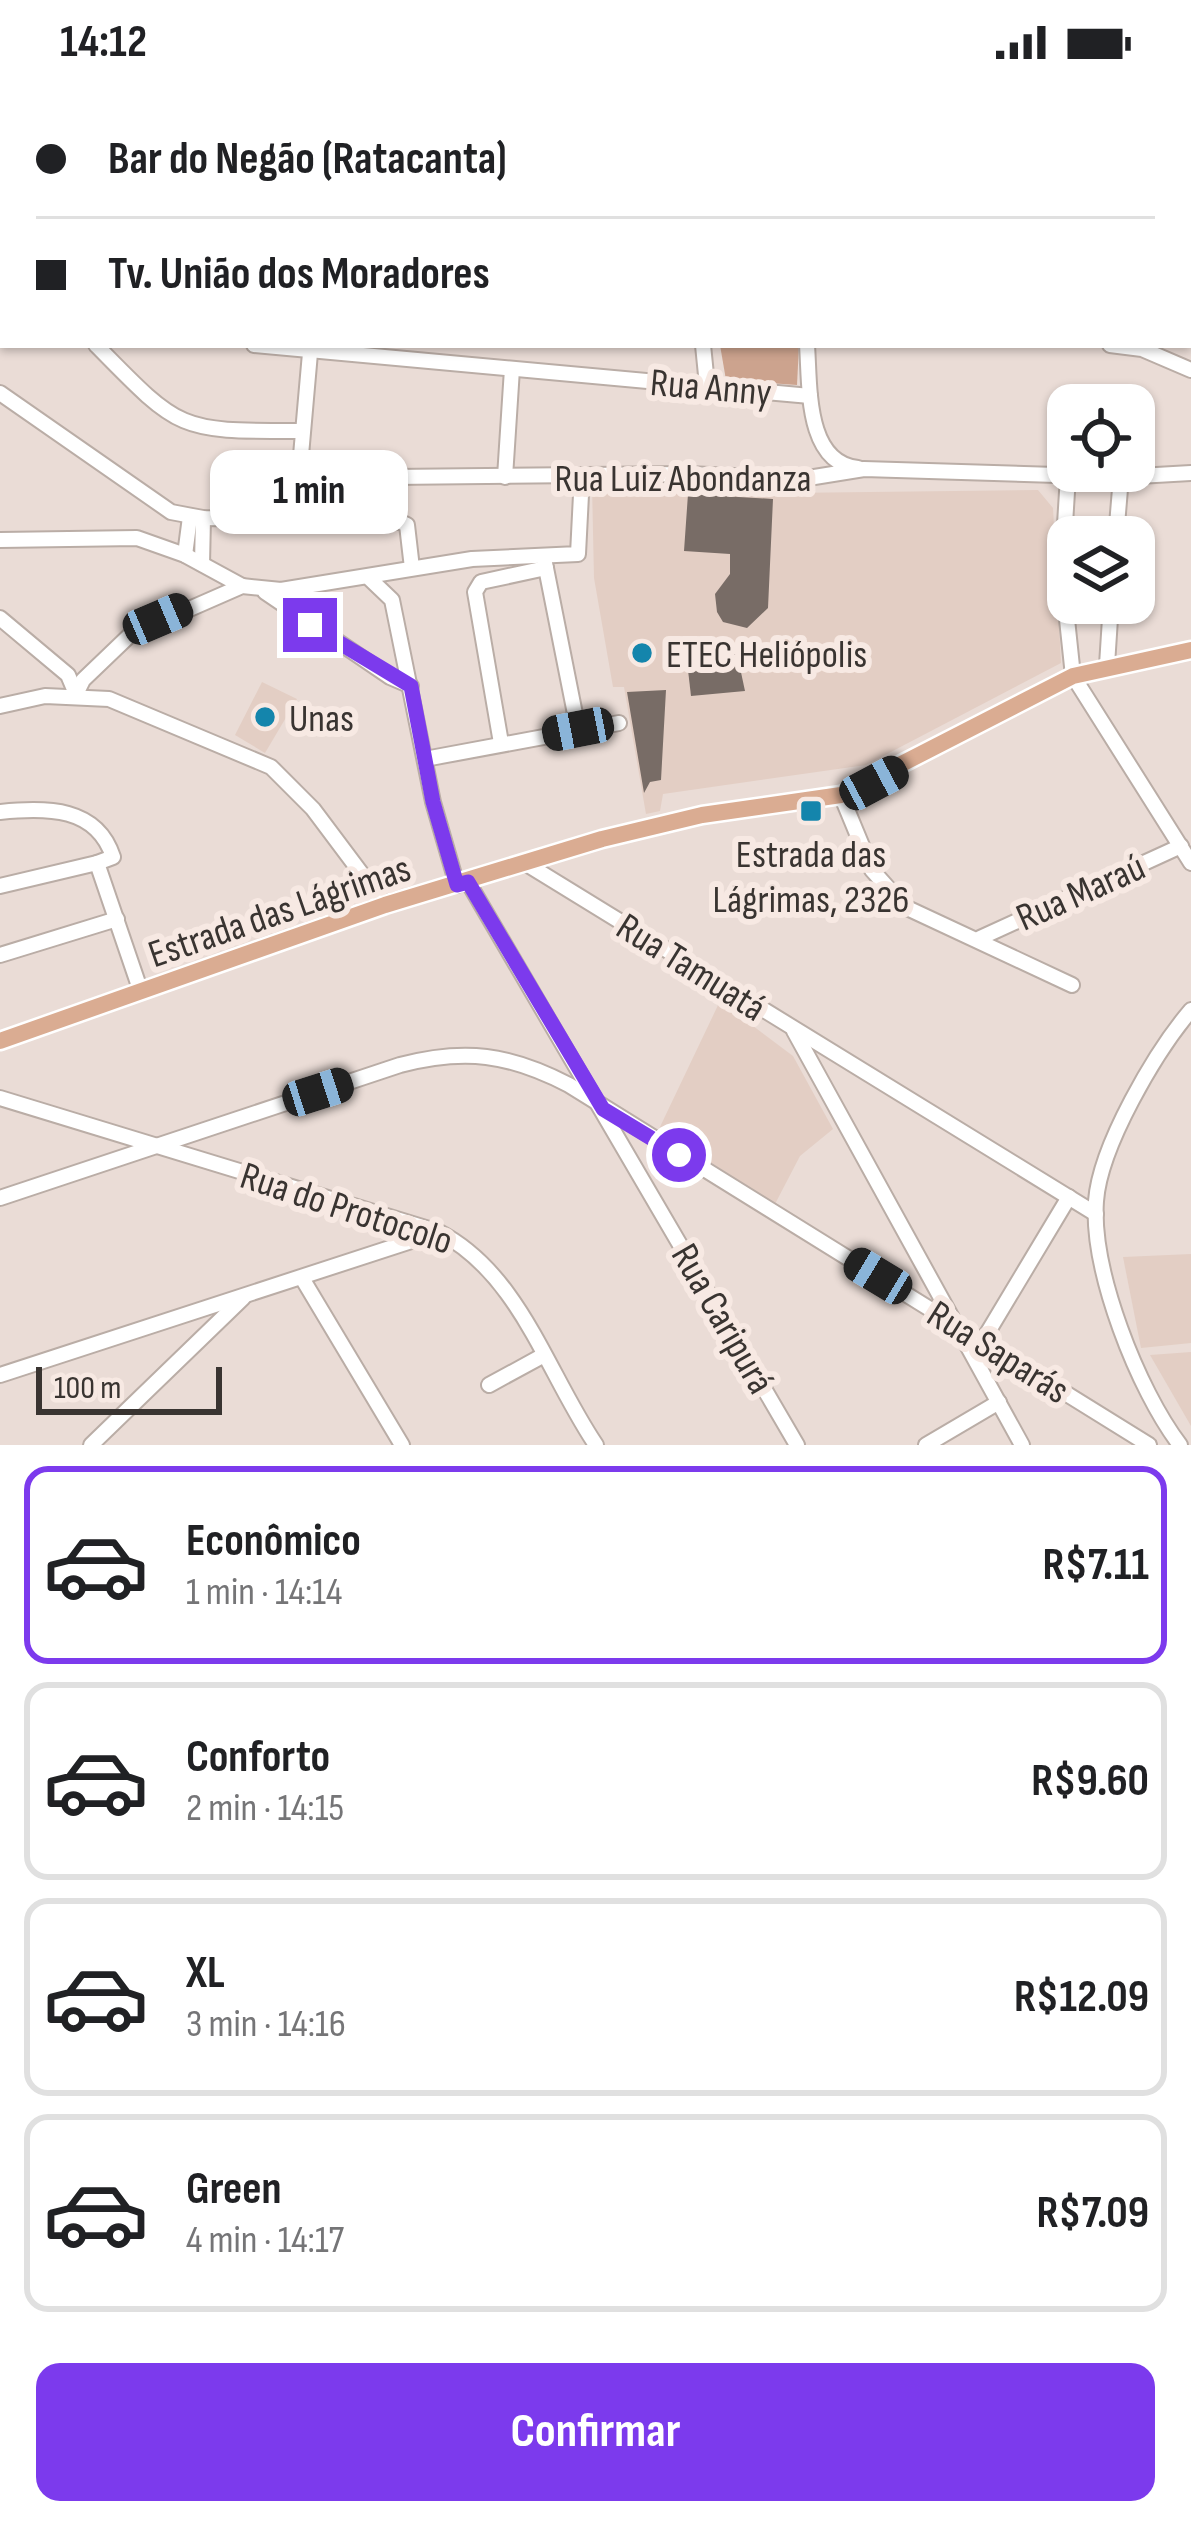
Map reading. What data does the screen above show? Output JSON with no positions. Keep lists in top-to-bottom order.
{
  "streets": {
    "main road": ["Estrada das Lágrimas"],
    "street": [
      "Rua Anny",
      "Rua Luiz Abondanza",
      "Rua Maraú",
      "Rua Tamuatá",
      "Rua do Protocolo",
      "Rua Caripurá",
      "Rua Saparás"
    ]
  },
  "crossings": [
    ["Estrada das Lágrimas", "Rua Tamuatá"],
    ["Estrada das Lágrimas", "Rua Caripurá"],
    ["Rua do Protocolo", "Rua Saparás"],
    ["Rua Caripurá", "Rua Saparás"]
  ],
  "places": {
    "other": ["ETEC Heliópolis", "Unas"],
    "transit": ["Estrada das Lágrimas, 2326"]
  },
  "scale_bar": "100 m",
  "page": {
    "status": "14:12",
    "banner": ["Bar do Negão (Ratacanta)", "Tv. União dos Moradores"],
    "bubble": "1 min",
    "scale": "100 m",
    "list": [
      {
        "name": "Econômico",
        "note": "1 min · 14:14",
        "value": "R$7.11"
      },
      {
        "name": "Conforto",
        "note": "2 min · 14:15",
        "value": "R$9.60"
      },
      {
        "name": "XL",
        "note": "3 min · 14:16",
        "value": "R$12.09"
      },
      {
        "name": "Green",
        "note": "4 min · 14:17",
        "value": "R$7.09"
      }
    ],
    "buttons": "Confirmar"
  }
}
